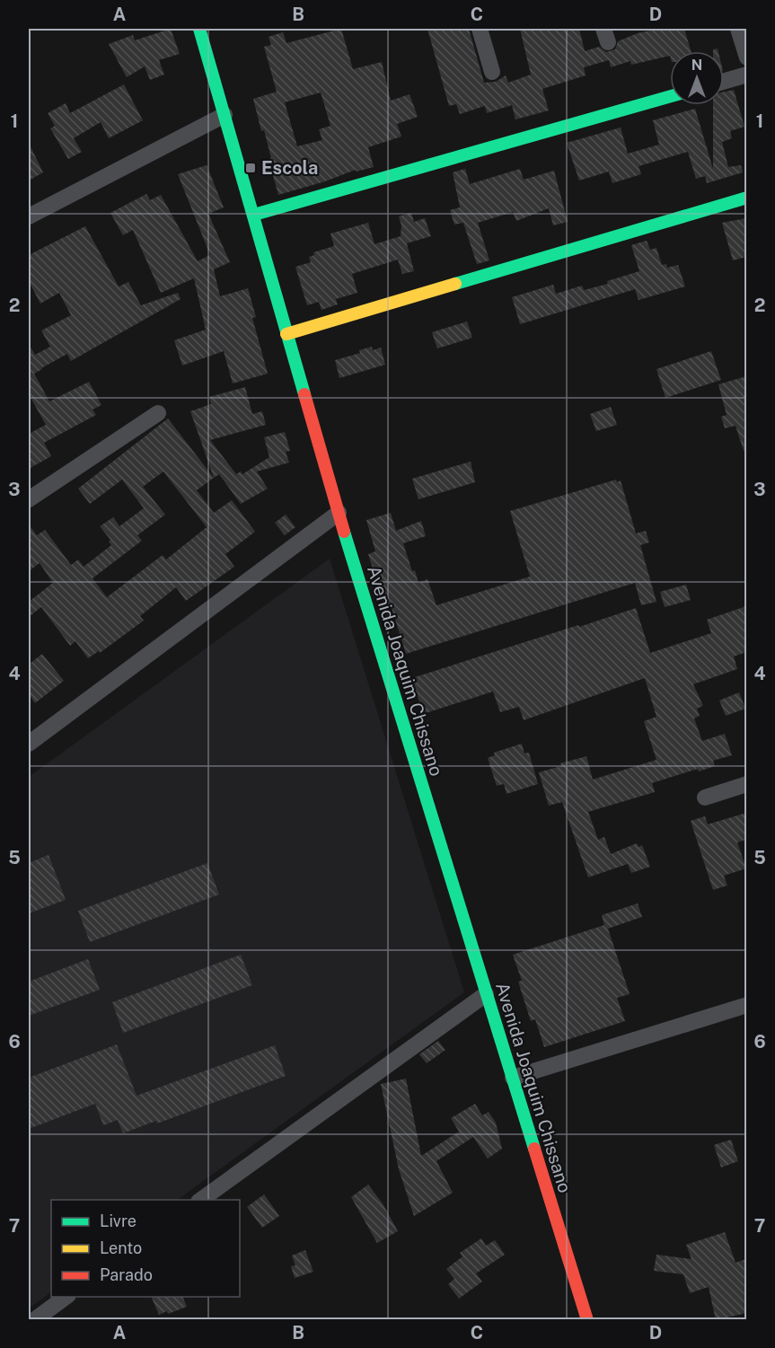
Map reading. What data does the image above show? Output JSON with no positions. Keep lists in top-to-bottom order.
{
  "streets": {
    "street": ["Avenida Joaquim Chissano"]
  },
  "places": {
    "transit": ["Escola"]
  },
  "legend": ["Livre", "Lento", "Parado"],
  "north": "top",
  "grid": {
    "columns": [
      "A",
      "B",
      "C",
      "D"
    ],
    "rows": [
      "1",
      "2",
      "3",
      "4",
      "5",
      "6",
      "7"
    ]
  }
}
